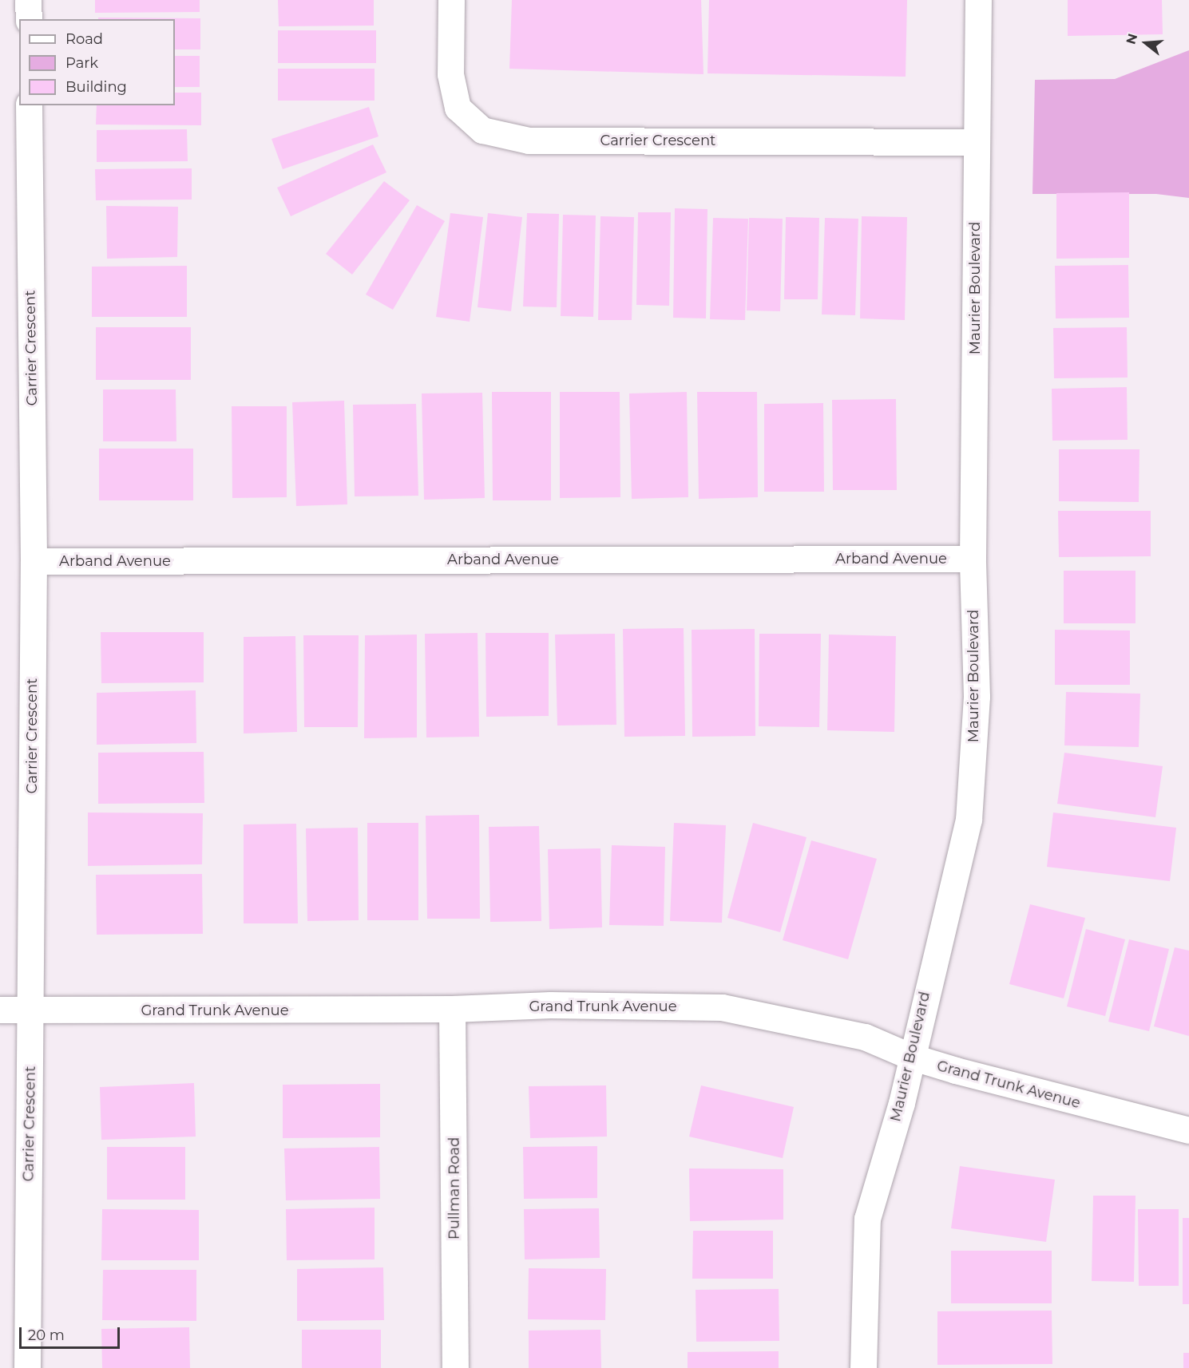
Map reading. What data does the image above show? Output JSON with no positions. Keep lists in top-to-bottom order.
{
  "streets": {
    "street": [
      "Carrier Crescent",
      "Maurier Boulevard",
      "Arband Avenue",
      "Grand Trunk Avenue",
      "Pullman Road"
    ]
  },
  "crossings": [
    ["Carrier Crescent", "Maurier Boulevard"],
    ["Carrier Crescent", "Arband Avenue"],
    ["Carrier Crescent", "Grand Trunk Avenue"],
    ["Maurier Boulevard", "Arband Avenue"],
    ["Maurier Boulevard", "Grand Trunk Avenue"],
    ["Grand Trunk Avenue", "Pullman Road"]
  ],
  "legend": ["Road", "Park", "Building"],
  "scale_bar": "20 m",
  "north": "left"
}
